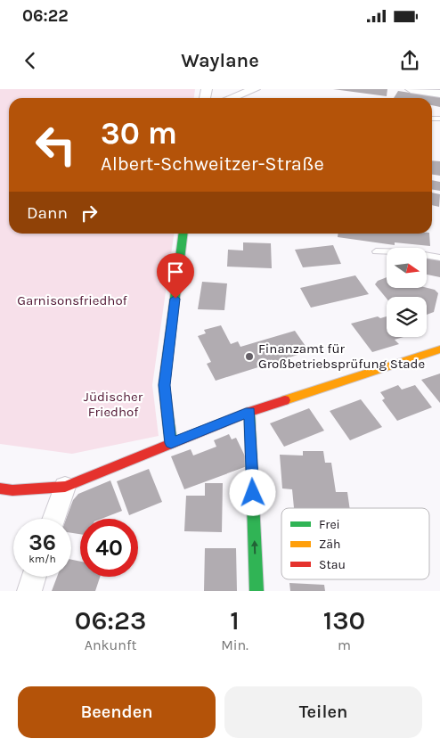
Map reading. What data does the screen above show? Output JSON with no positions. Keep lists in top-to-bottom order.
{
  "parks": ["Garnisonsfriedhof", "Jüdischer Friedhof"],
  "places": ["Finanzamt für Großbetriebsprüfung Stade"],
  "legend": ["Frei", "Zäh", "Stau"],
  "north": "right",
  "page": {
    "status": "06:22",
    "header": "Waylane",
    "turn": ["30 m", "Albert-Schweitzer-Straße"],
    "then": "Dann",
    "speed": "36 km/h",
    "limit": "40",
    "eta": [
      "06:23",
      "Ankunft",
      "1",
      "Min.",
      "130",
      "m"
    ],
    "buttons": ["Beenden", "Teilen"]
  }
}
